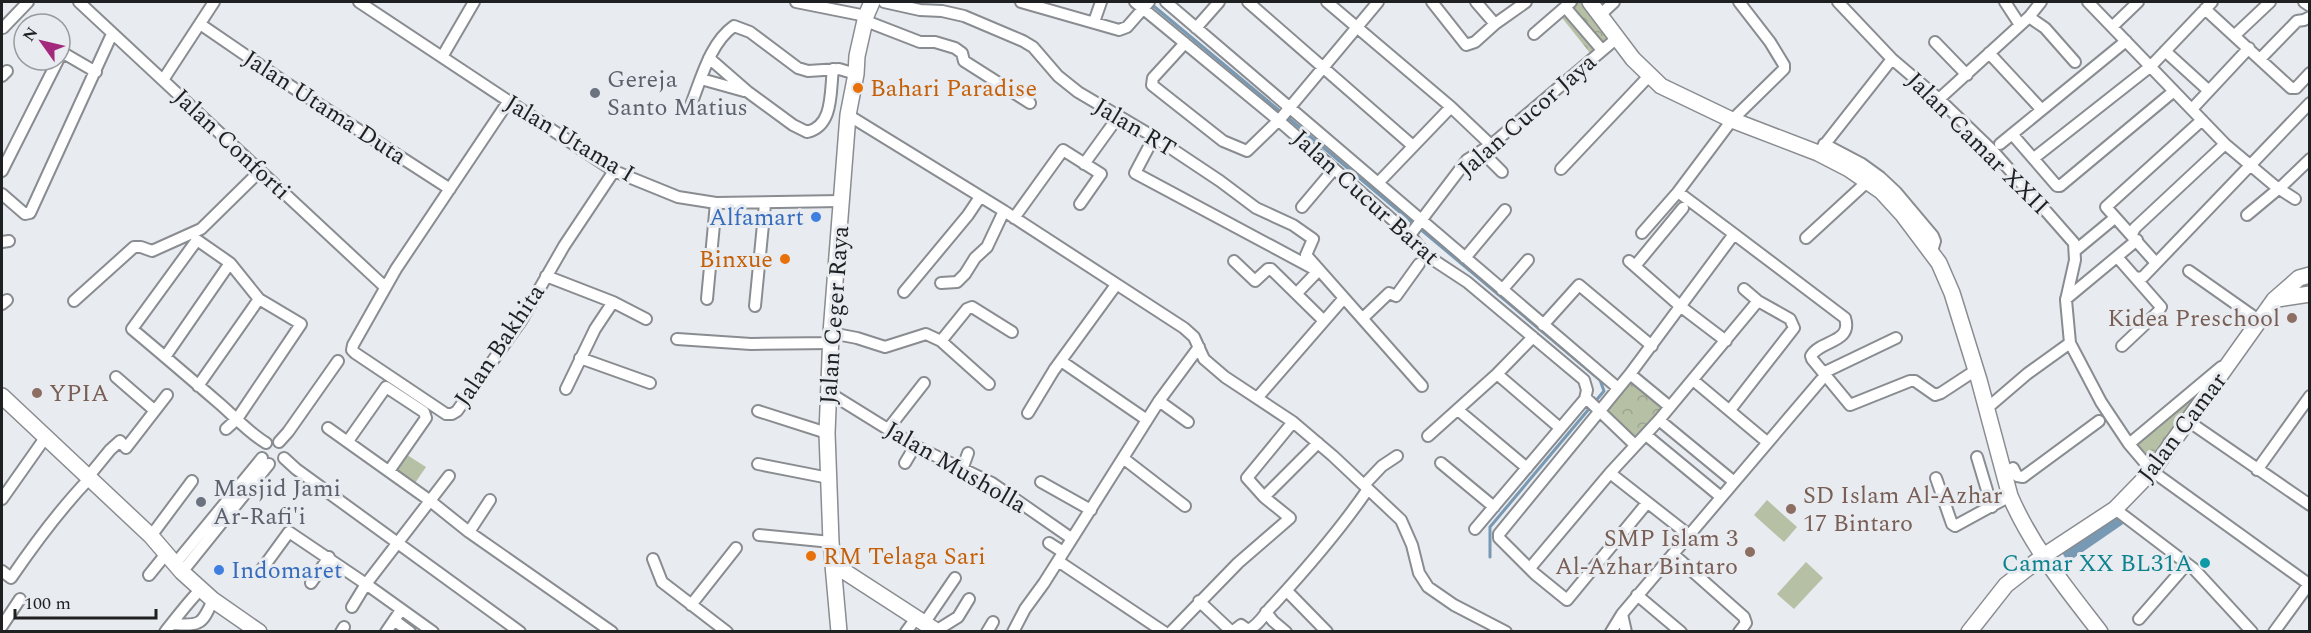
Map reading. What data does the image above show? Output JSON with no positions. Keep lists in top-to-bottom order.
{
  "streets": {
    "main road": ["Jalan Ceger Raya", "Jalan Camar"],
    "street": [
      "Jalan Utama Duta",
      "Jalan Cucor Jaya",
      "Jalan RT",
      "Jalan Utama I",
      "Jalan Camar XXII",
      "Jalan Conforti",
      "Jalan Cucur Barat",
      "Jalan Bakhita",
      "Jalan Musholla"
    ]
  },
  "crossings": [
    ["Jalan Cucor Jaya", "Jalan Cucur Barat"],
    ["Jalan Utama I", "Jalan Ceger Raya"],
    ["Jalan Utama I", "Jalan Bakhita"],
    ["Jalan Conforti", "Jalan Bakhita"],
    ["Jalan Ceger Raya", "Jalan Musholla"]
  ],
  "places": [
    "Bahari Paradise",
    "Gereja Santo Matius",
    "Alfamart",
    "Binxue",
    "Kidea Preschool",
    "YPIA",
    "Masjid Jami Ar-Rafi'i",
    "SD Islam Al-Azhar 17 Bintaro",
    "SMP Islam 3 Al-Azhar Bintaro",
    "RM Telaga Sari",
    "Camar XX BL31A",
    "Indomaret"
  ],
  "scale_bar": "100 m",
  "north": "top left"
}
